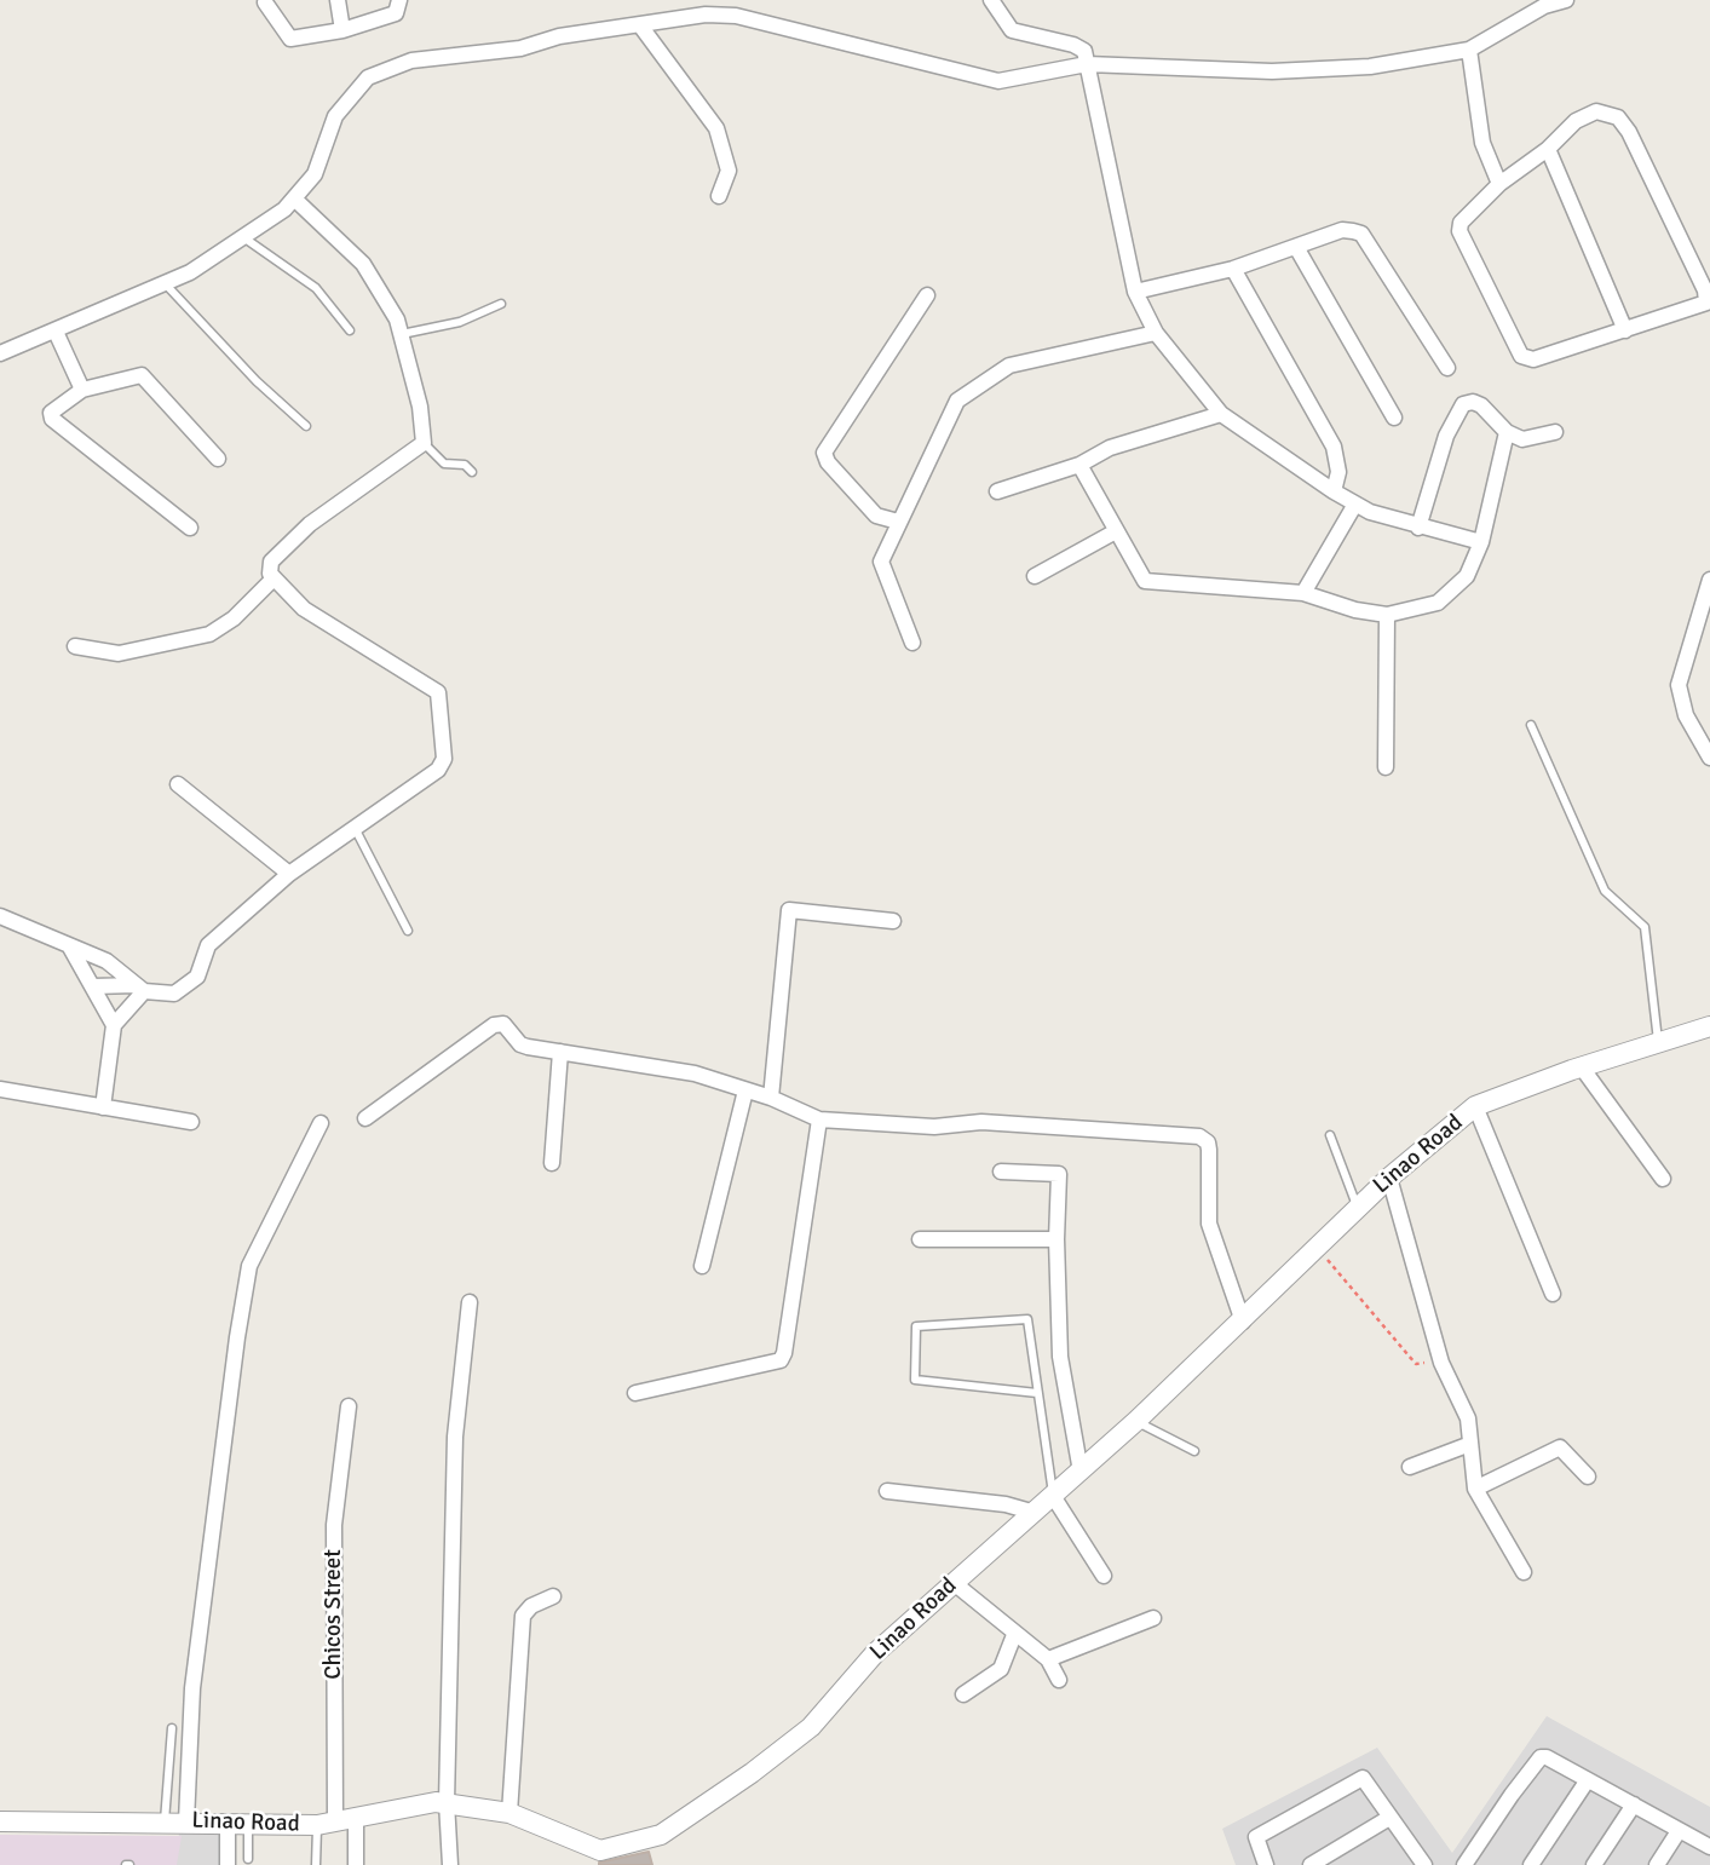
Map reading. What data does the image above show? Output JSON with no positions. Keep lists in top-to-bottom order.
{
  "streets": {
    "street": ["Linao Road", "Chicos Street"]
  },
  "crossings": [
    ["Linao Road", "Chicos Street"]
  ]
}
